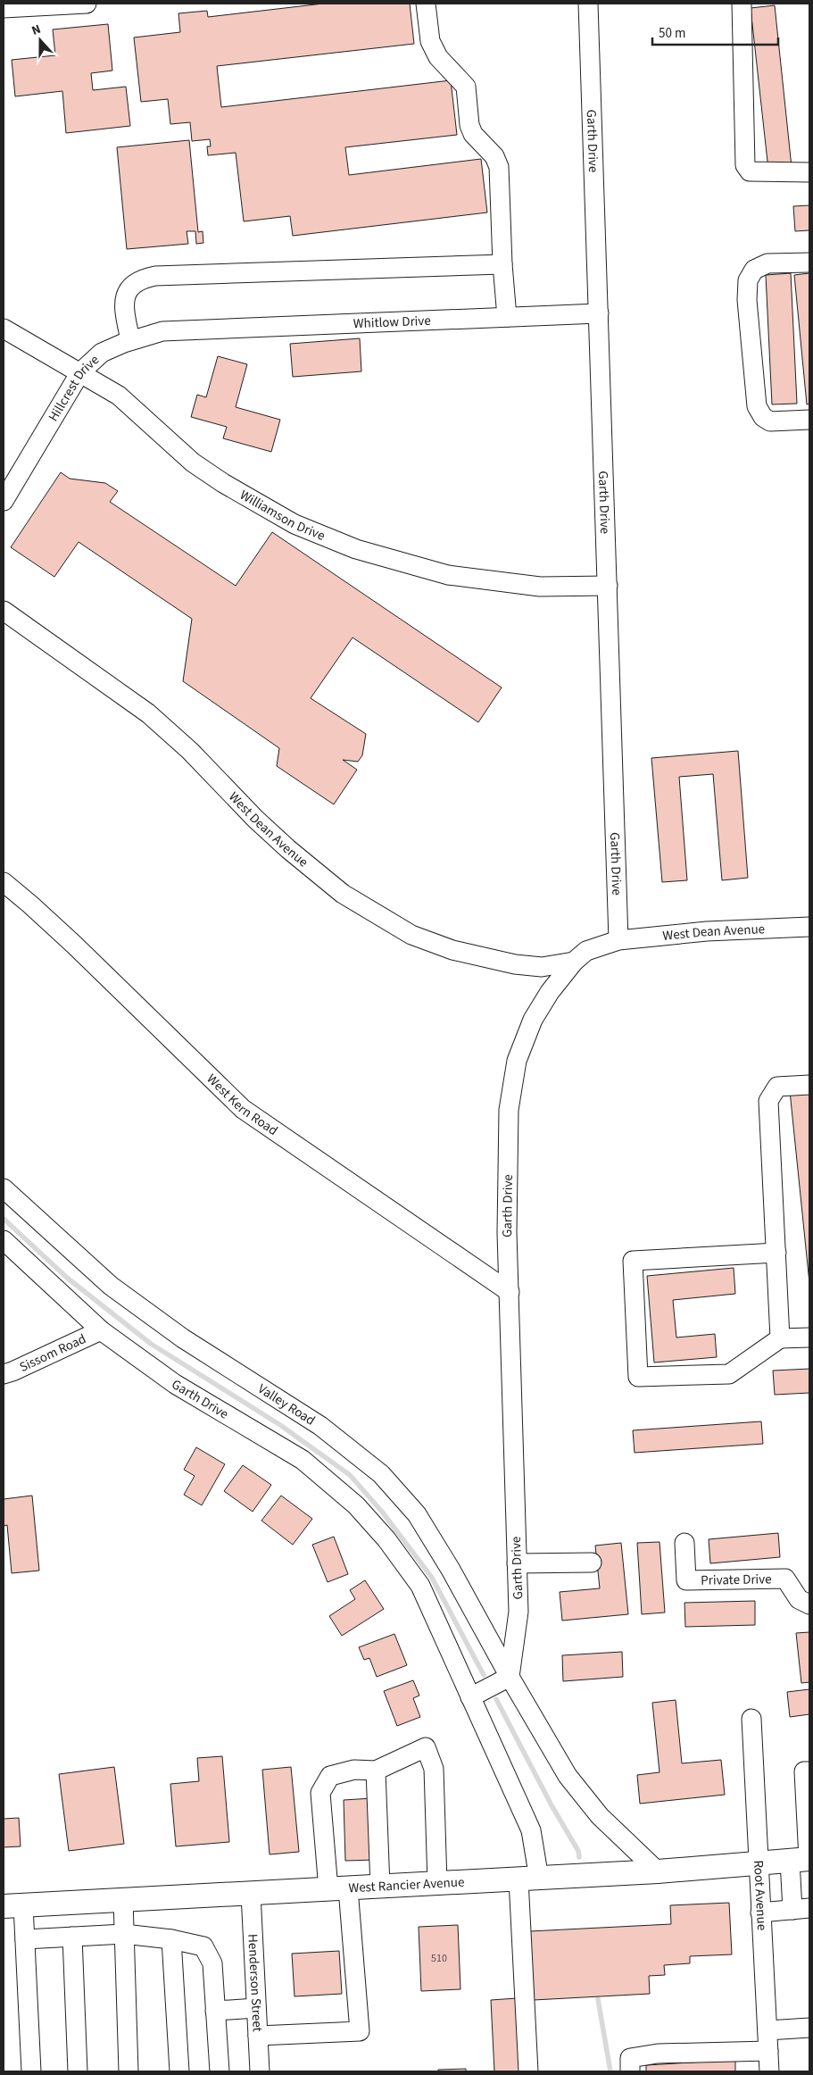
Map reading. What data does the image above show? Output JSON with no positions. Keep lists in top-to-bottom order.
{
  "streets": {
    "main road": ["West Rancier Avenue"],
    "street": [
      "Garth Drive",
      "Whitlow Drive",
      "Hillcrest Drive",
      "Williamson Drive",
      "West Dean Avenue",
      "West Kern Road",
      "Sissom Road",
      "Valley Road",
      "Private Drive",
      "Root Avenue",
      "Henderson Street"
    ]
  },
  "crossings": [
    ["Garth Drive", "Whitlow Drive"],
    ["Garth Drive", "Williamson Drive"],
    ["Garth Drive", "West Dean Avenue"],
    ["Garth Drive", "West Kern Road"],
    ["Garth Drive", "Sissom Road"],
    ["Garth Drive", "Valley Road"],
    ["Garth Drive", "West Rancier Avenue"],
    ["Whitlow Drive", "Hillcrest Drive"],
    ["Hillcrest Drive", "Williamson Drive"],
    ["West Rancier Avenue", "Root Avenue"],
    ["West Rancier Avenue", "Henderson Street"]
  ],
  "house_numbers": ["510"],
  "scale_bar": "50 m",
  "north": "top"
}
